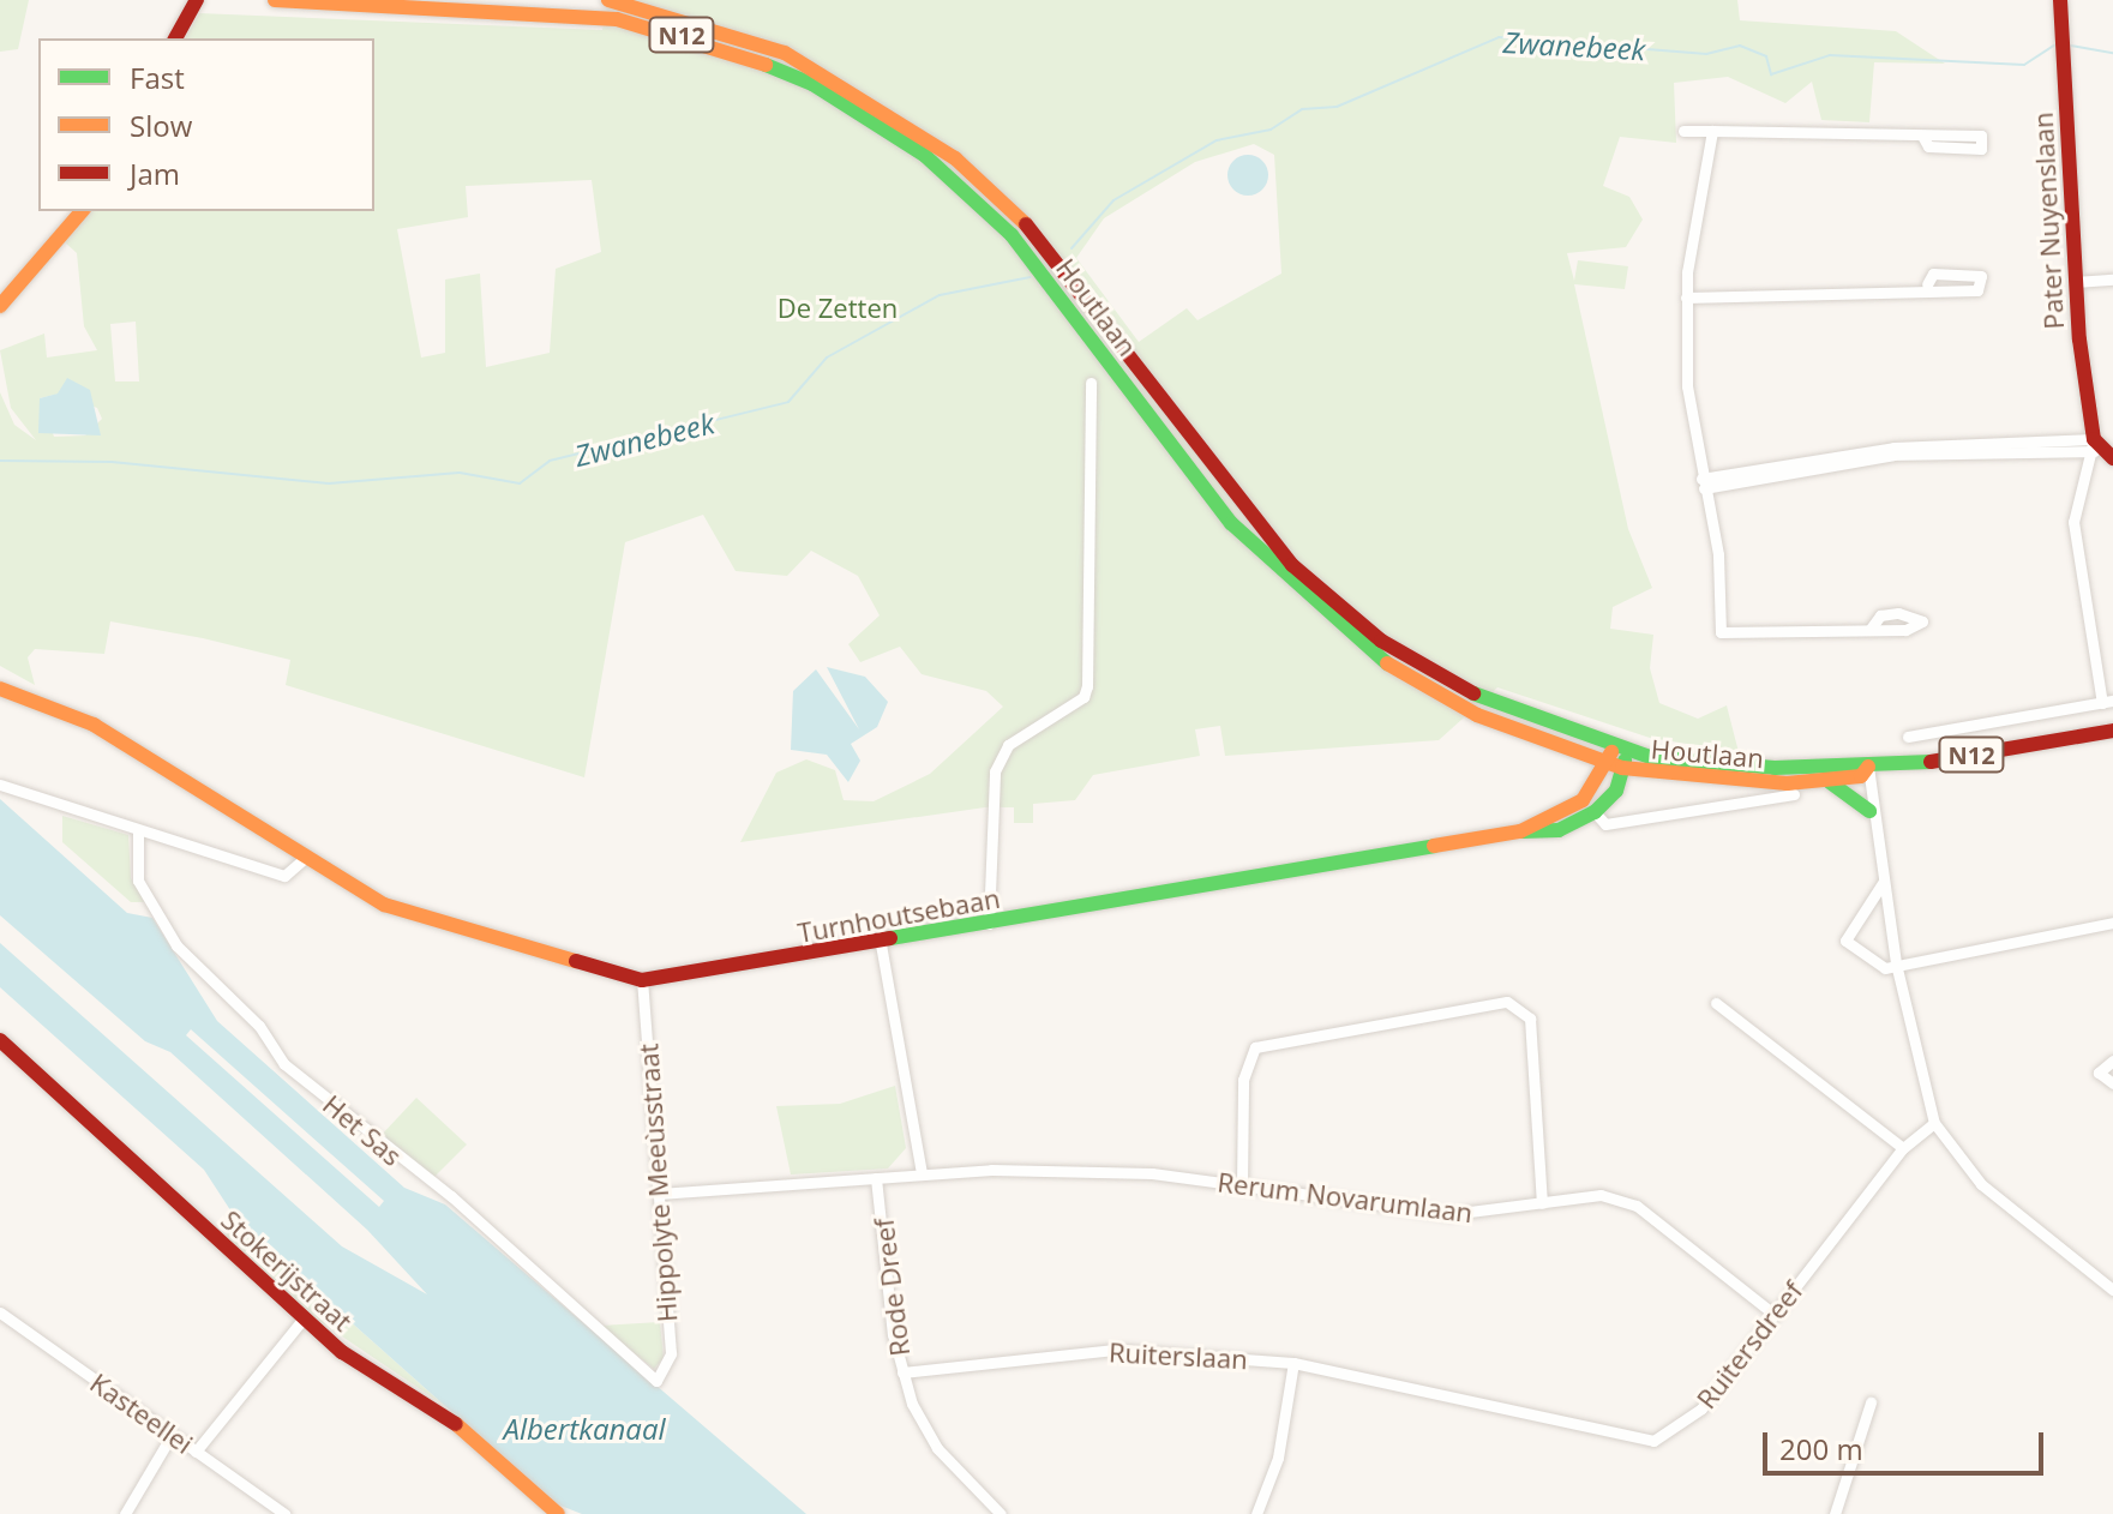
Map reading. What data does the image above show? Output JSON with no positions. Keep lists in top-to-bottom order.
{
  "streets": {
    "main road": [
      "N12",
      "Pater Nuyenslaan",
      "Houtlaan",
      "Turnhoutsebaan",
      "Stokerijstraat"
    ],
    "street": [
      "Het Sas",
      "Hippolyte Meeùsstraat",
      "Rerum Novarumlaan",
      "Rode Dreef",
      "Ruitersdreef",
      "Ruiterslaan",
      "Kasteellei"
    ]
  },
  "crossings": [
    ["N12", "Houtlaan"],
    ["Turnhoutsebaan", "Hippolyte Meeùsstraat"],
    ["Het Sas", "Hippolyte Meeùsstraat"],
    ["Hippolyte Meeùsstraat", "Rerum Novarumlaan"],
    ["Rerum Novarumlaan", "Rode Dreef"],
    ["Rerum Novarumlaan", "Ruitersdreef"],
    ["Rode Dreef", "Ruiterslaan"],
    ["Ruitersdreef", "Ruiterslaan"]
  ],
  "water": ["Zwanebeek", "Albertkanaal"],
  "parks": ["De Zetten"],
  "legend": ["Fast", "Slow", "Jam"],
  "scale_bar": "200 m"
}
